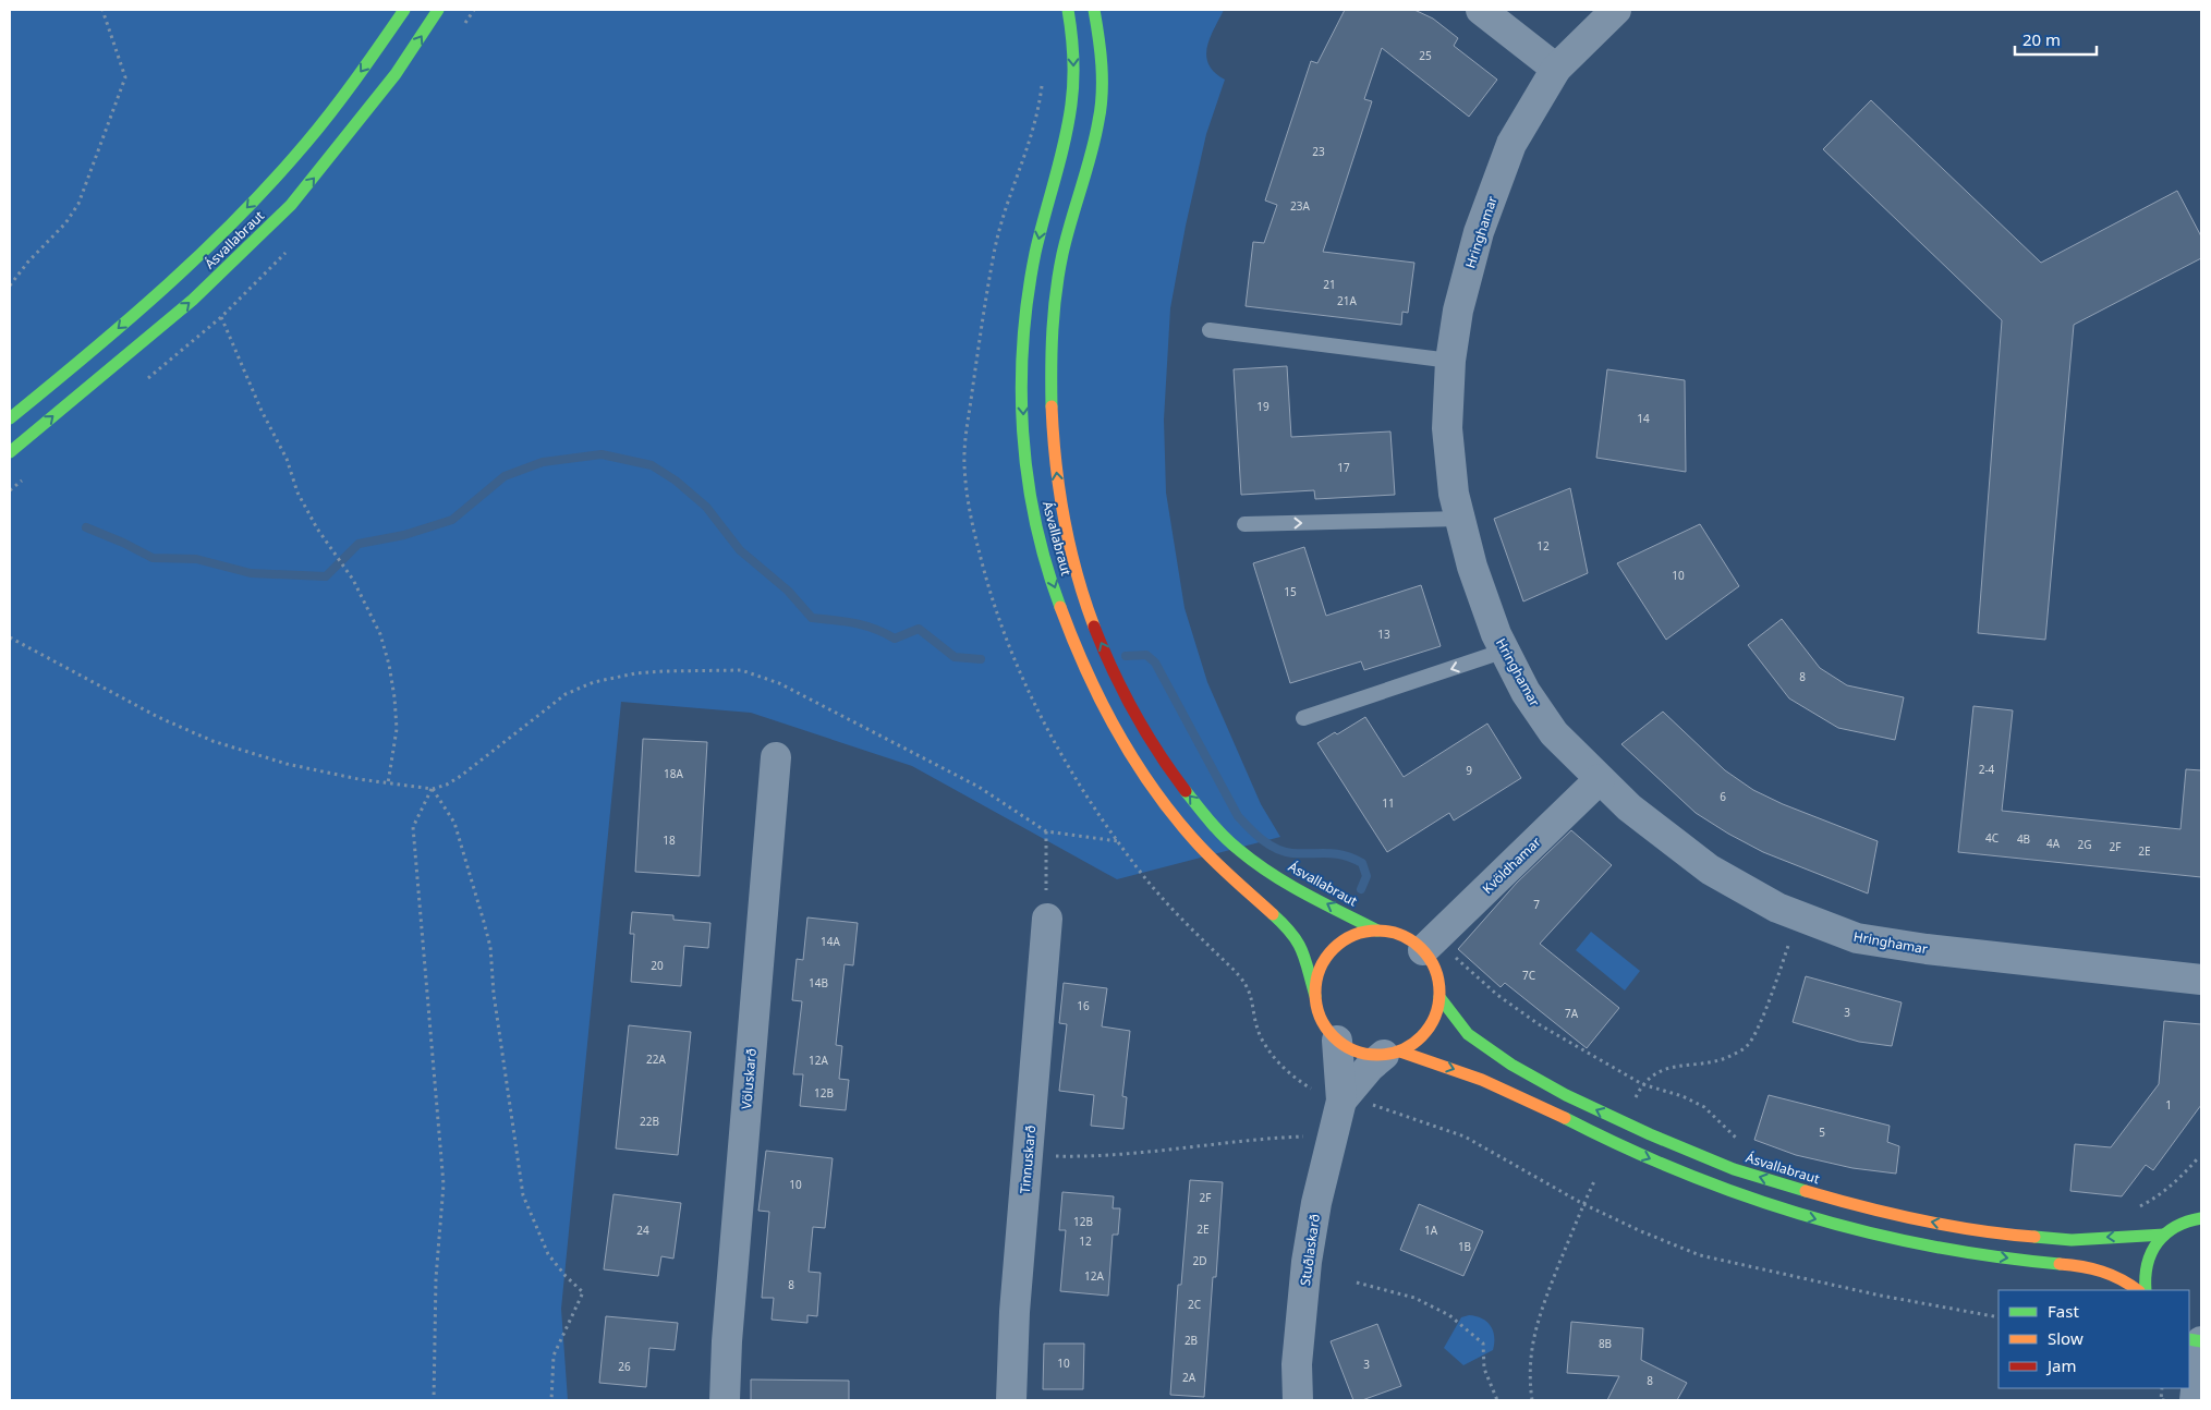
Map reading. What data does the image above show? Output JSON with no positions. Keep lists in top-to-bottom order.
{
  "streets": {
    "main road": ["Ásvallabraut"],
    "street": [
      "Hringhamar",
      "Kvöldhamar",
      "Völuskarð",
      "Tinnuskarð",
      "Stuðlaskarð"
    ]
  },
  "crossings": [
    ["Hringhamar", "Kvöldhamar"],
    ["Ásvallabraut", "Kvöldhamar"],
    ["Ásvallabraut", "Stuðlaskarð"],
    ["Kvöldhamar", "Stuðlaskarð"]
  ],
  "house_numbers": [
    "25",
    "23",
    "23A",
    "21",
    "21A",
    "19",
    "14",
    "17",
    "12",
    "10",
    "15",
    "13",
    "8",
    "2-4",
    "9",
    "18A",
    "6",
    "11",
    "4C",
    "4B",
    "18",
    "4A",
    "2G",
    "2F",
    "2E",
    "7",
    "14A",
    "20",
    "7C",
    "14B",
    "16",
    "3",
    "7A",
    "22A",
    "12A",
    "12B",
    "1",
    "22B",
    "5",
    "10",
    "2F",
    "12B",
    "2E",
    "24",
    "1A",
    "12",
    "1B",
    "2D",
    "12A",
    "8",
    "2C",
    "2B",
    "8B",
    "10",
    "3",
    "26",
    "2A",
    "8"
  ],
  "legend": ["Fast", "Slow", "Jam"],
  "scale_bar": "20 m"
}
